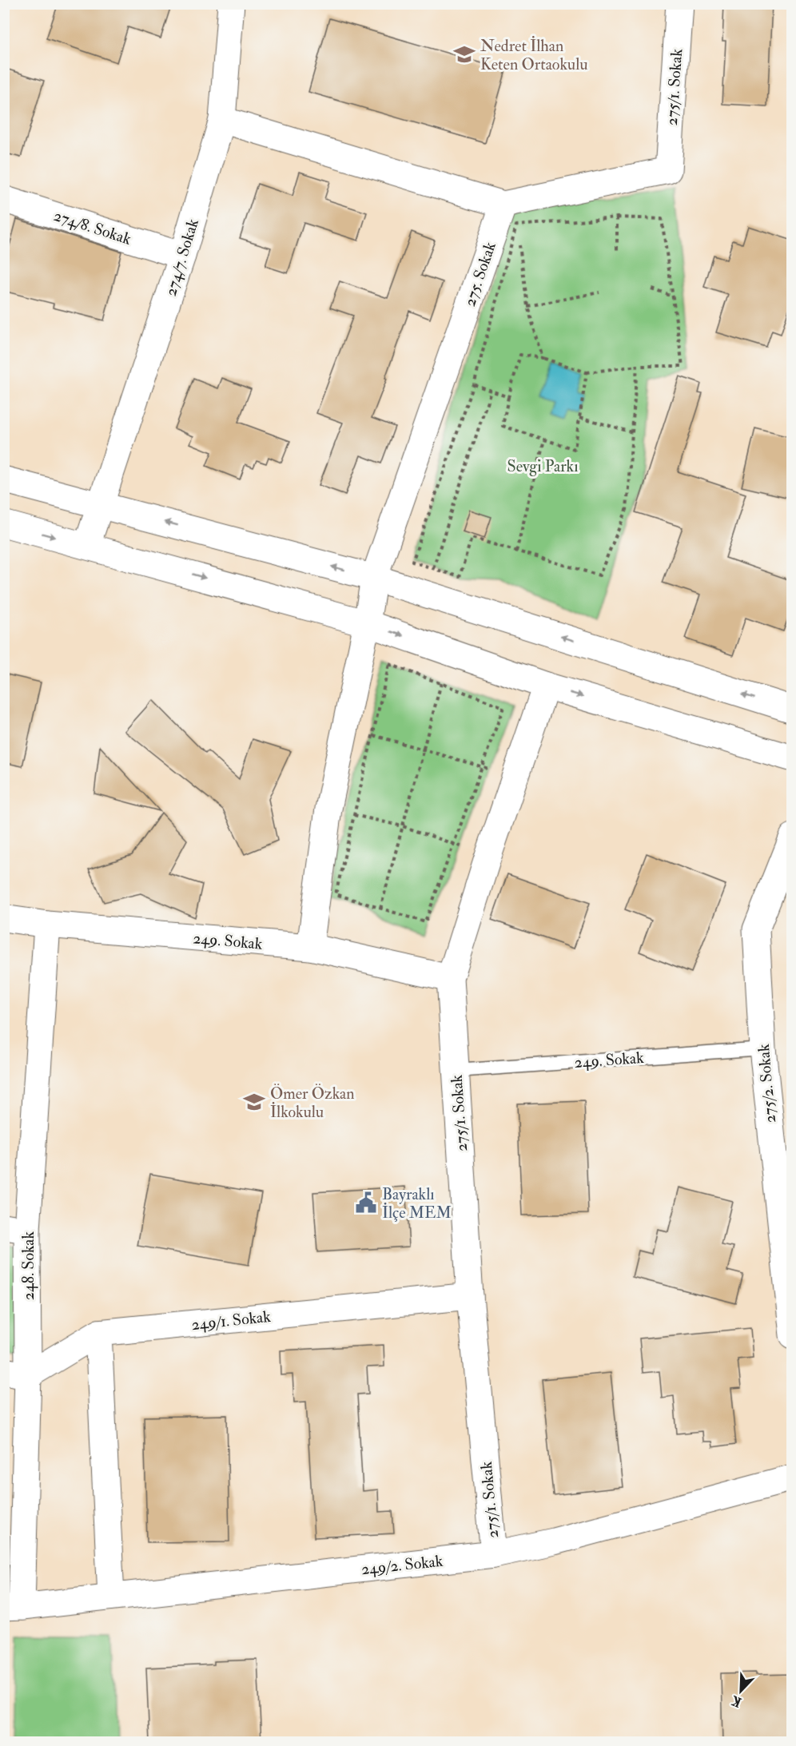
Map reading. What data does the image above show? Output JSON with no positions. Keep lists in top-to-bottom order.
{
  "streets": {
    "street": [
      "275/1. Sokak",
      "274/8. Sokak",
      "274/7. Sokak",
      "275. Sokak",
      "249. Sokak",
      "275/2. Sokak",
      "248. Sokak",
      "249/1. Sokak",
      "249/2. Sokak"
    ]
  },
  "crossings": [
    ["275/1. Sokak", "275. Sokak"],
    ["275/1. Sokak", "249. Sokak"],
    ["275/1. Sokak", "249/1. Sokak"],
    ["275/1. Sokak", "249/2. Sokak"],
    ["274/8. Sokak", "274/7. Sokak"],
    ["275. Sokak", "249. Sokak"],
    ["249. Sokak", "275/2. Sokak"],
    ["249. Sokak", "248. Sokak"],
    ["248. Sokak", "249/1. Sokak"],
    ["248. Sokak", "249/2. Sokak"]
  ],
  "parks": ["Sevgi Parkı"],
  "places": {
    "school or university": ["Nedret İlhan Keten Ortaokulu", "Ömer Özkan İlkokulu"],
    "public building": ["Bayraklı İlçe MEM"]
  },
  "north": "bottom left"
}
